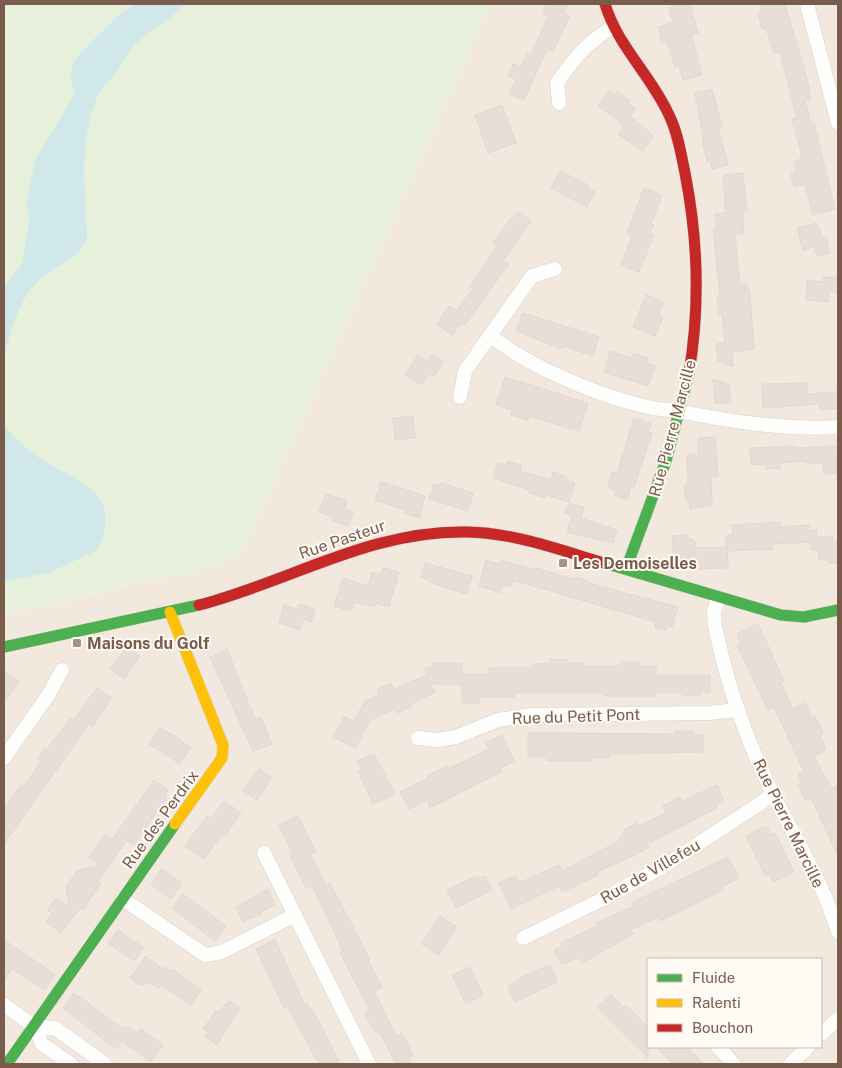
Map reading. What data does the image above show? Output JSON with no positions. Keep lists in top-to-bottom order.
{
  "streets": {
    "street": [
      "Rue Pierre Marcille",
      "Rue Pasteur",
      "Rue du Petit Pont",
      "Rue des Perdrix",
      "Rue de Villefeu"
    ]
  },
  "crossings": [
    ["Rue Pierre Marcille", "Rue Pasteur"],
    ["Rue Pierre Marcille", "Rue du Petit Pont"],
    ["Rue Pierre Marcille", "Rue de Villefeu"],
    ["Rue Pasteur", "Rue des Perdrix"]
  ],
  "places": {
    "transit": ["Les Demoiselles", "Maisons du Golf"]
  },
  "legend": ["Fluide", "Ralenti", "Bouchon"]
}
